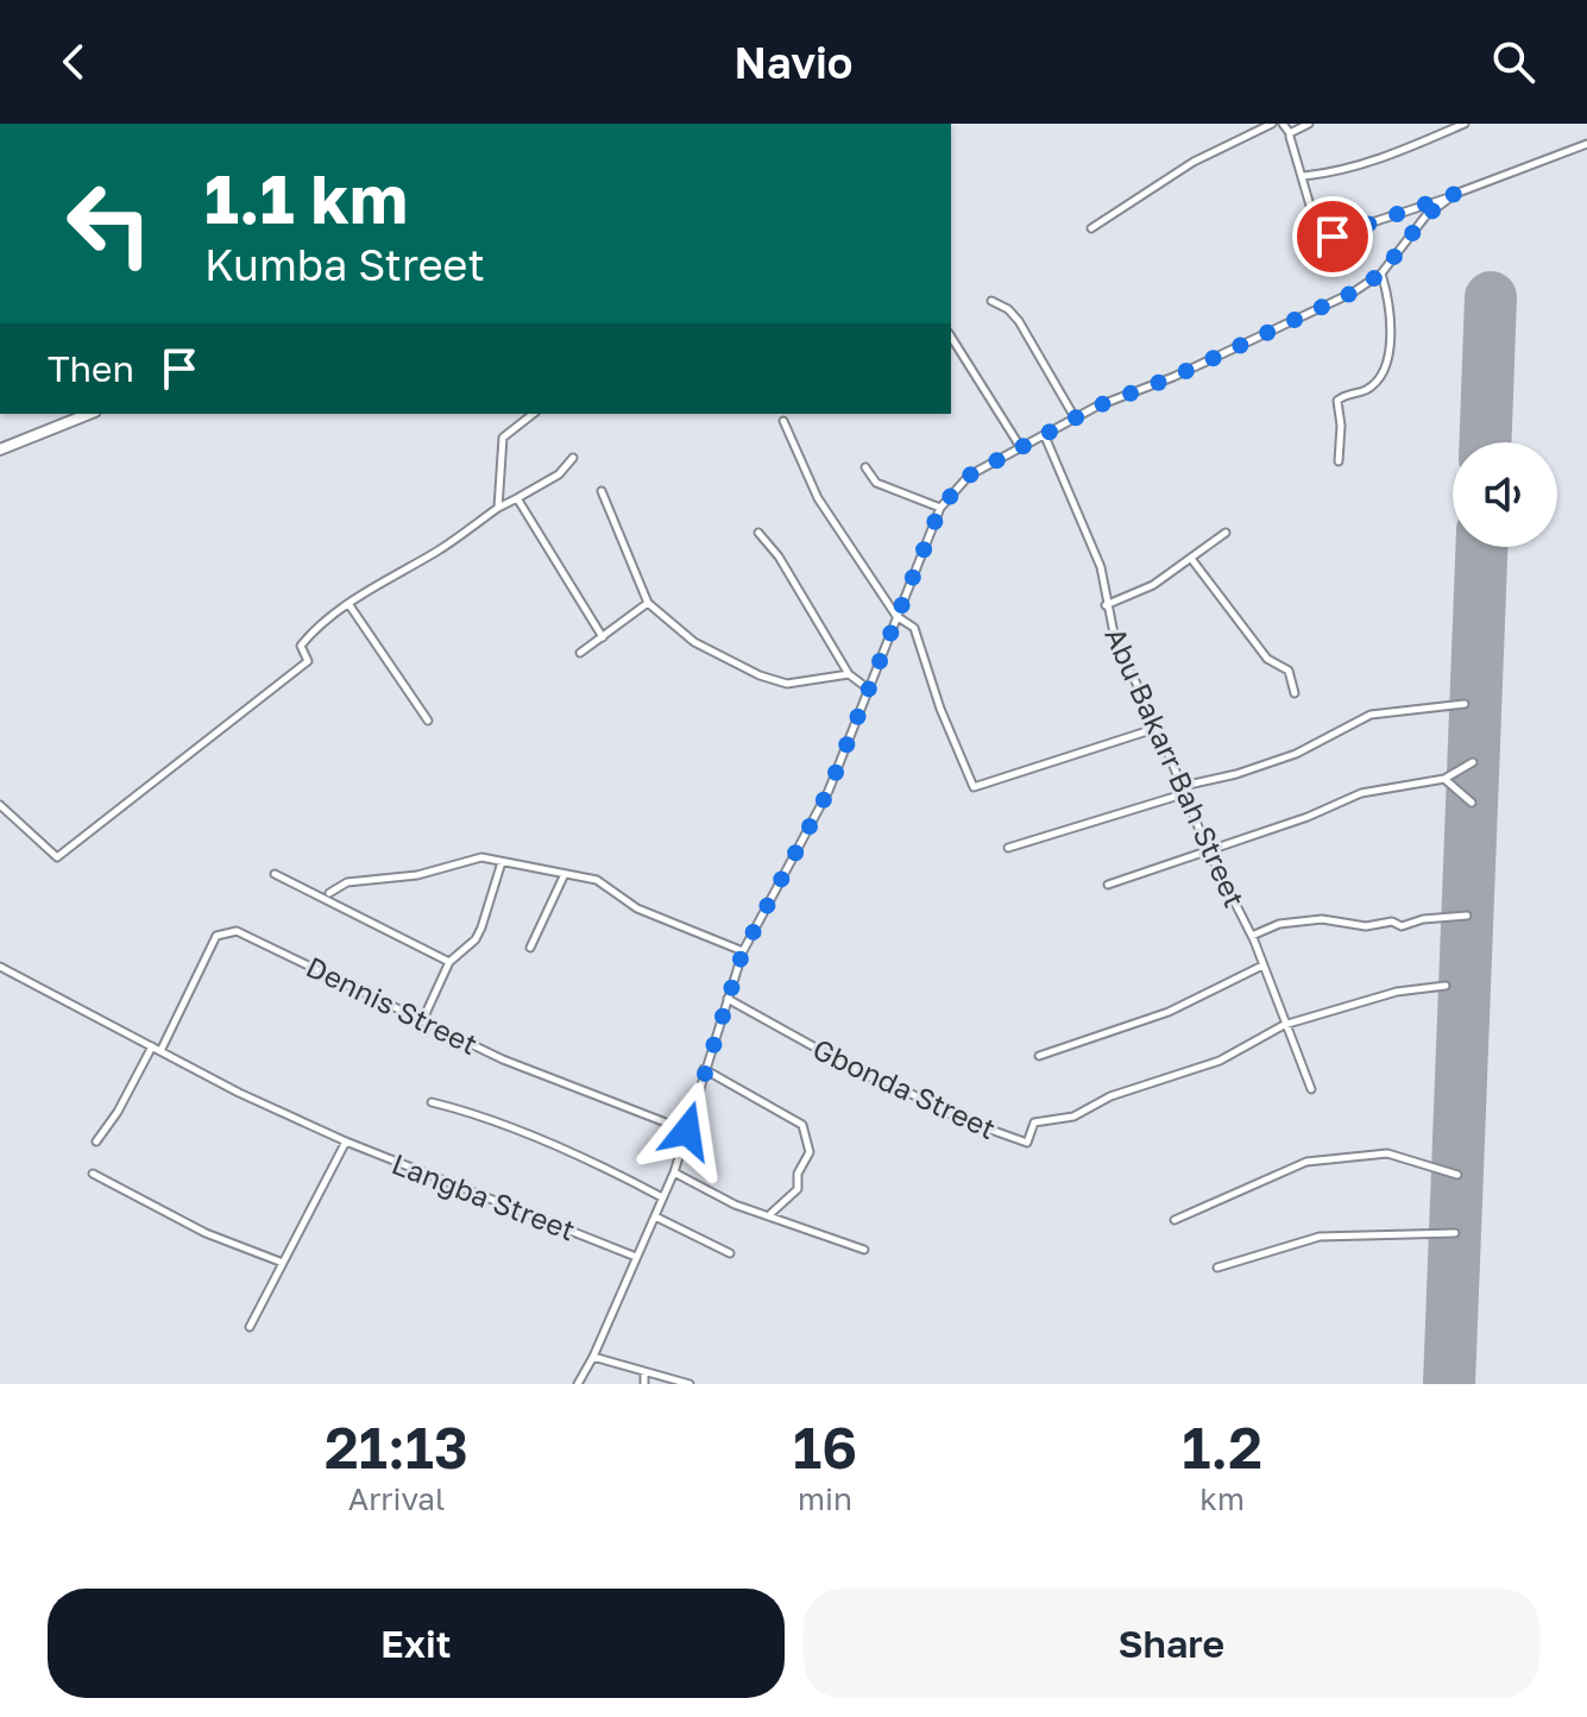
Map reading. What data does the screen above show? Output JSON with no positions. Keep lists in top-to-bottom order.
{
  "streets": {
    "street": [
      "Abu Bakarr Bah Street",
      "Dennis Street",
      "Gbonda Street",
      "Langba Street"
    ]
  },
  "crossings": [
    ["Abu Bakarr Bah Street", "Gbonda Street"],
    ["Dennis Street", "Langba Street"]
  ],
  "page": {
    "header": "Navio",
    "turn": ["1.1 km", "Kumba Street"],
    "then": "Then",
    "eta": [
      "21:13",
      "Arrival",
      "16",
      "min",
      "1.2",
      "km"
    ],
    "buttons": ["Exit", "Share"]
  }
}
